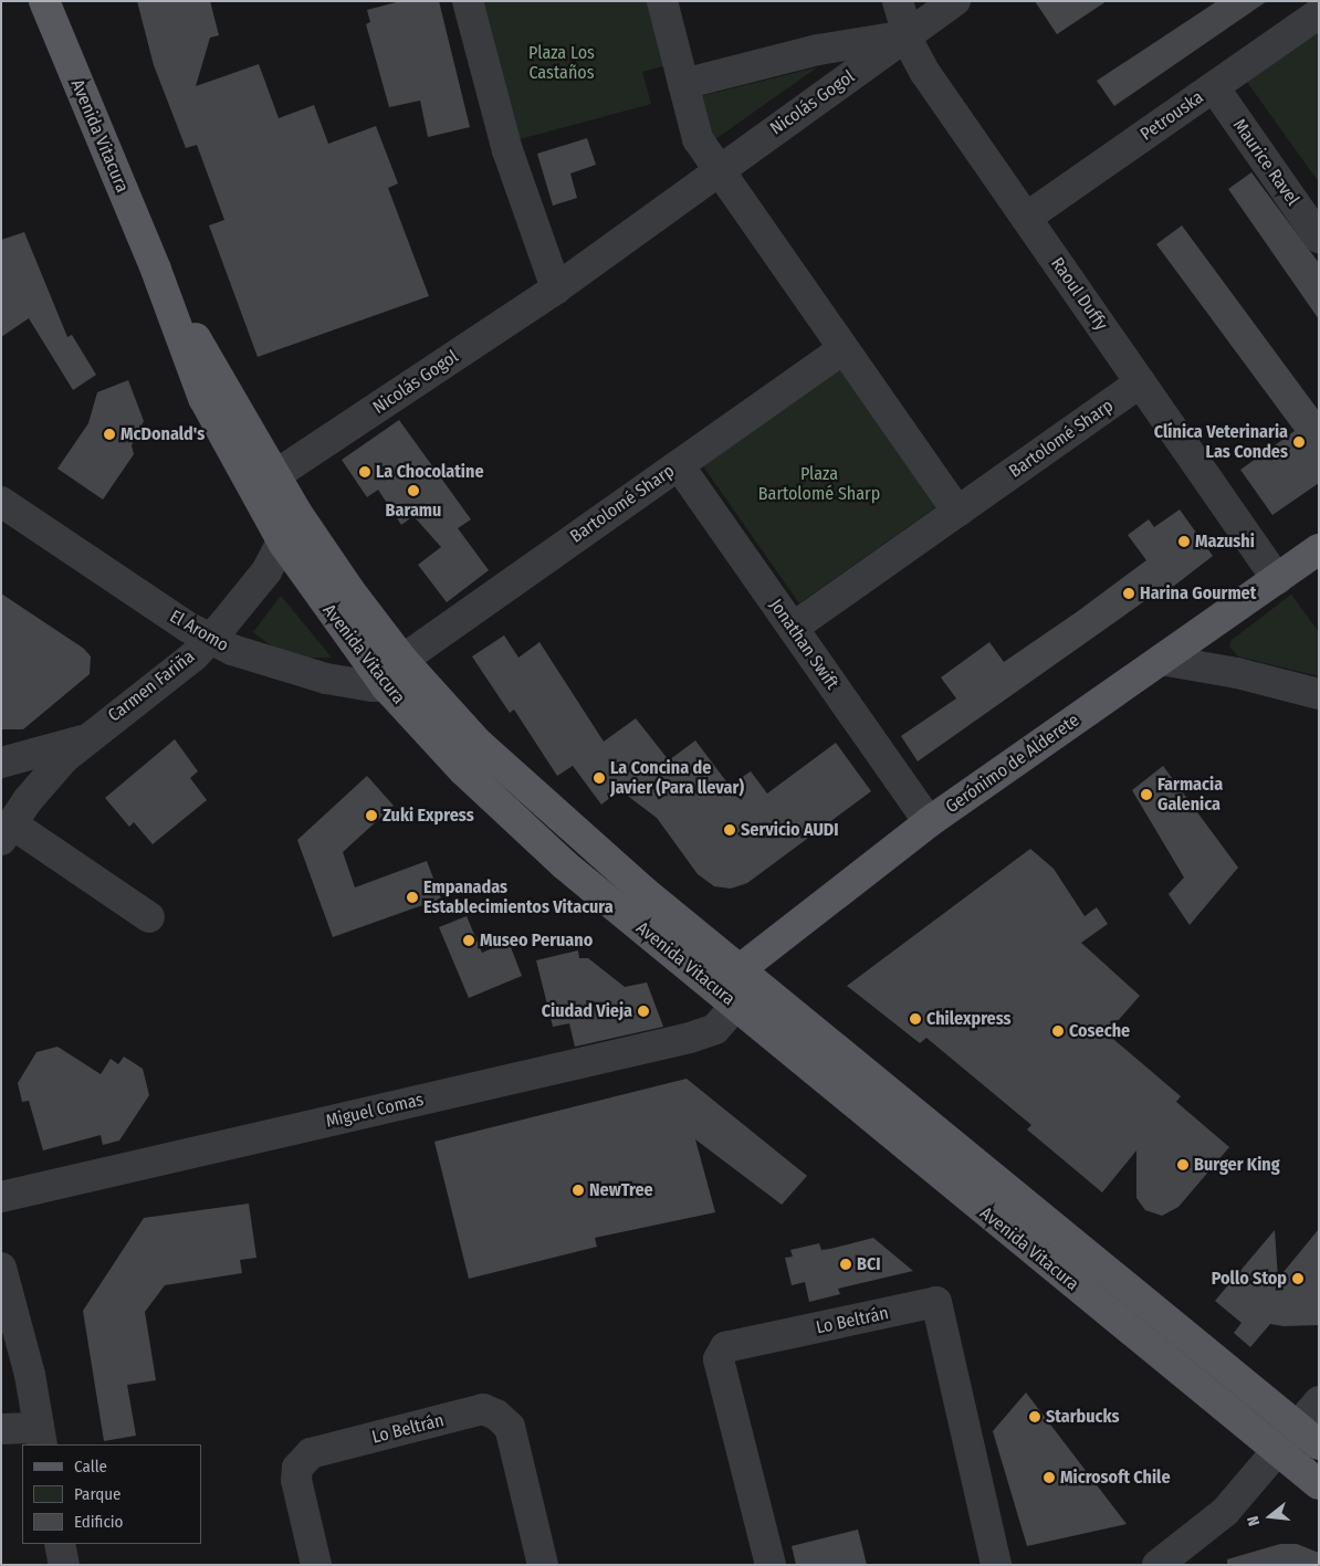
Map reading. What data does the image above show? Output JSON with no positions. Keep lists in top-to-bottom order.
{
  "streets": {
    "main road": ["Avenida Vitacura", "Gerónimo de Alderete"],
    "street": [
      "Nicolás Gogol",
      "Petrouska",
      "Maurice Ravel",
      "Raoul Duffy",
      "Bartolomé Sharp",
      "El Aromo",
      "Jonathan Swift",
      "Carmen Fariña",
      "Miguel Comas",
      "Lo Beltrán"
    ]
  },
  "crossings": [
    ["Nicolás Gogol", "Avenida Vitacura"],
    ["Nicolás Gogol", "Raoul Duffy"],
    ["Petrouska", "Maurice Ravel"],
    ["Petrouska", "Raoul Duffy"],
    ["Avenida Vitacura", "Bartolomé Sharp"],
    ["Avenida Vitacura", "El Aromo"],
    ["Avenida Vitacura", "Carmen Fariña"],
    ["Avenida Vitacura", "Gerónimo de Alderete"],
    ["Avenida Vitacura", "Miguel Comas"],
    ["Raoul Duffy", "Bartolomé Sharp"],
    ["Raoul Duffy", "Gerónimo de Alderete"],
    ["Bartolomé Sharp", "Jonathan Swift"],
    ["El Aromo", "Carmen Fariña"],
    ["Jonathan Swift", "Gerónimo de Alderete"],
    ["Gerónimo de Alderete", "Miguel Comas"]
  ],
  "parks": ["Plaza Los Castaños", "Plaza Bartolomé Sharp"],
  "places": [
    "McDonald's",
    "Clínica Veterinaria Las Condes",
    "La Chocolatine",
    "Baramu",
    "Mazushi",
    "Harina Gourmet",
    "La Concina de Javier (Para llevar)",
    "Farmacia Galenica",
    "Zuki Express",
    "Servicio AUDI",
    "Empanadas Establecimientos Vitacura",
    "Museo Peruano",
    "Ciudad Vieja",
    "Chilexpress",
    "Coseche",
    "Burger King",
    "NewTree",
    "BCI",
    "Pollo Stop",
    "Starbucks",
    "Microsoft Chile"
  ],
  "legend": ["Calle", "Parque", "Edificio"],
  "north": "left"
}
